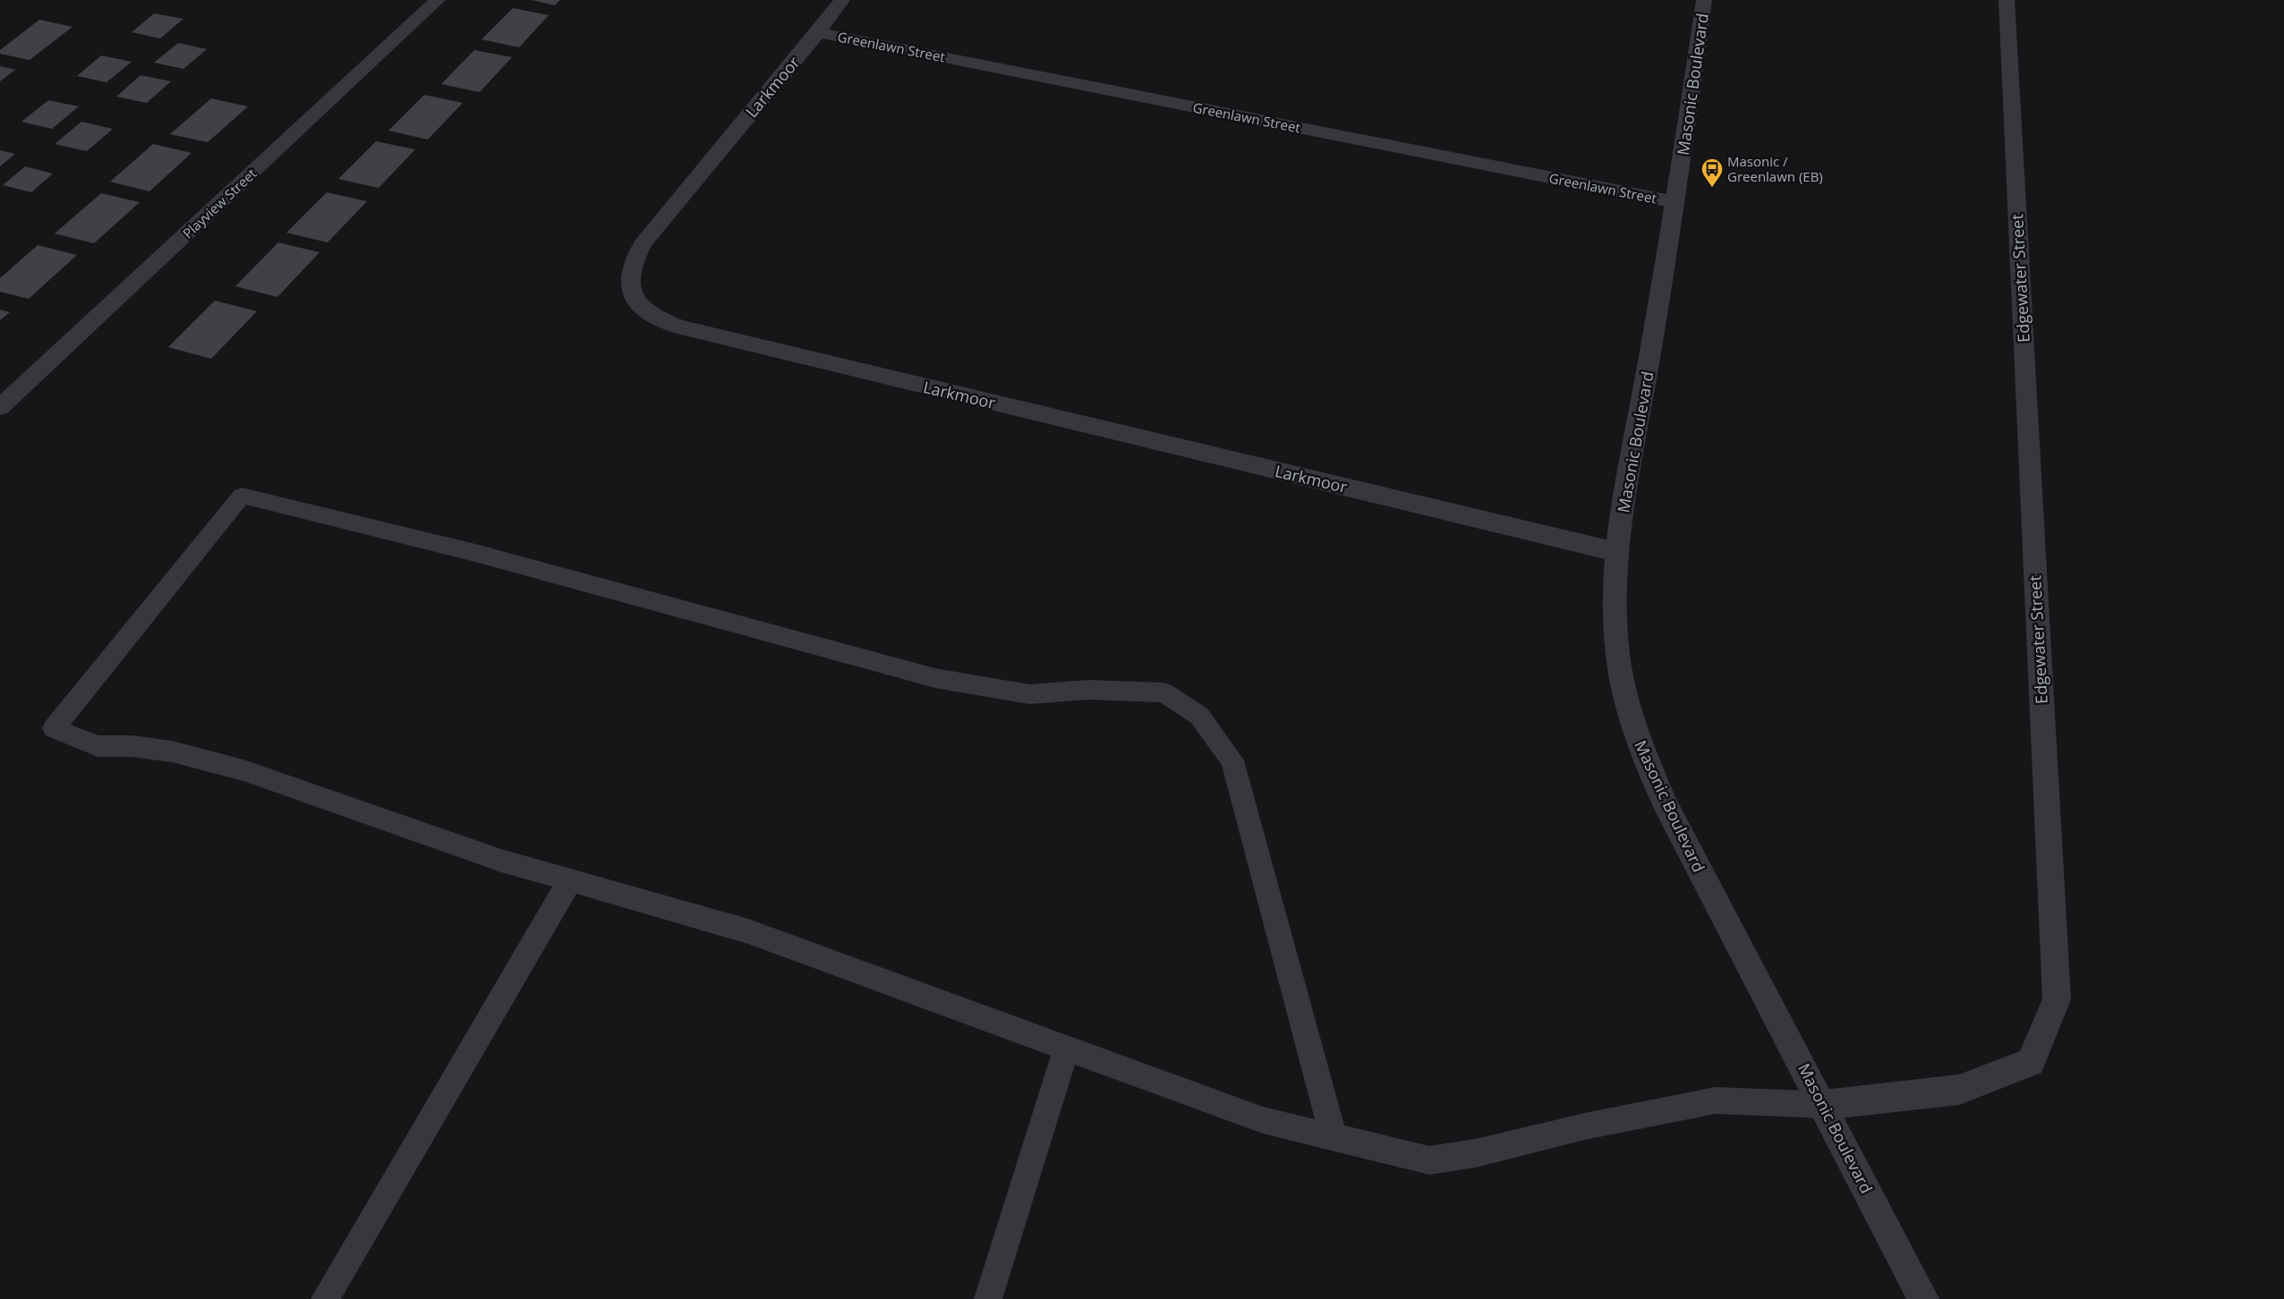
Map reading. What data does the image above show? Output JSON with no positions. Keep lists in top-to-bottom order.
{
  "streets": {
    "street": [
      "Greenlawn Street",
      "Masonic Boulevard",
      "Larkmoor",
      "Playview Street",
      "Edgewater Street"
    ]
  },
  "crossings": [
    ["Greenlawn Street", "Masonic Boulevard"],
    ["Greenlawn Street", "Larkmoor"],
    ["Masonic Boulevard", "Larkmoor"],
    ["Masonic Boulevard", "Edgewater Street"]
  ],
  "places": {
    "bus stop": ["Masonic / Greenlawn (EB)"]
  }
}
